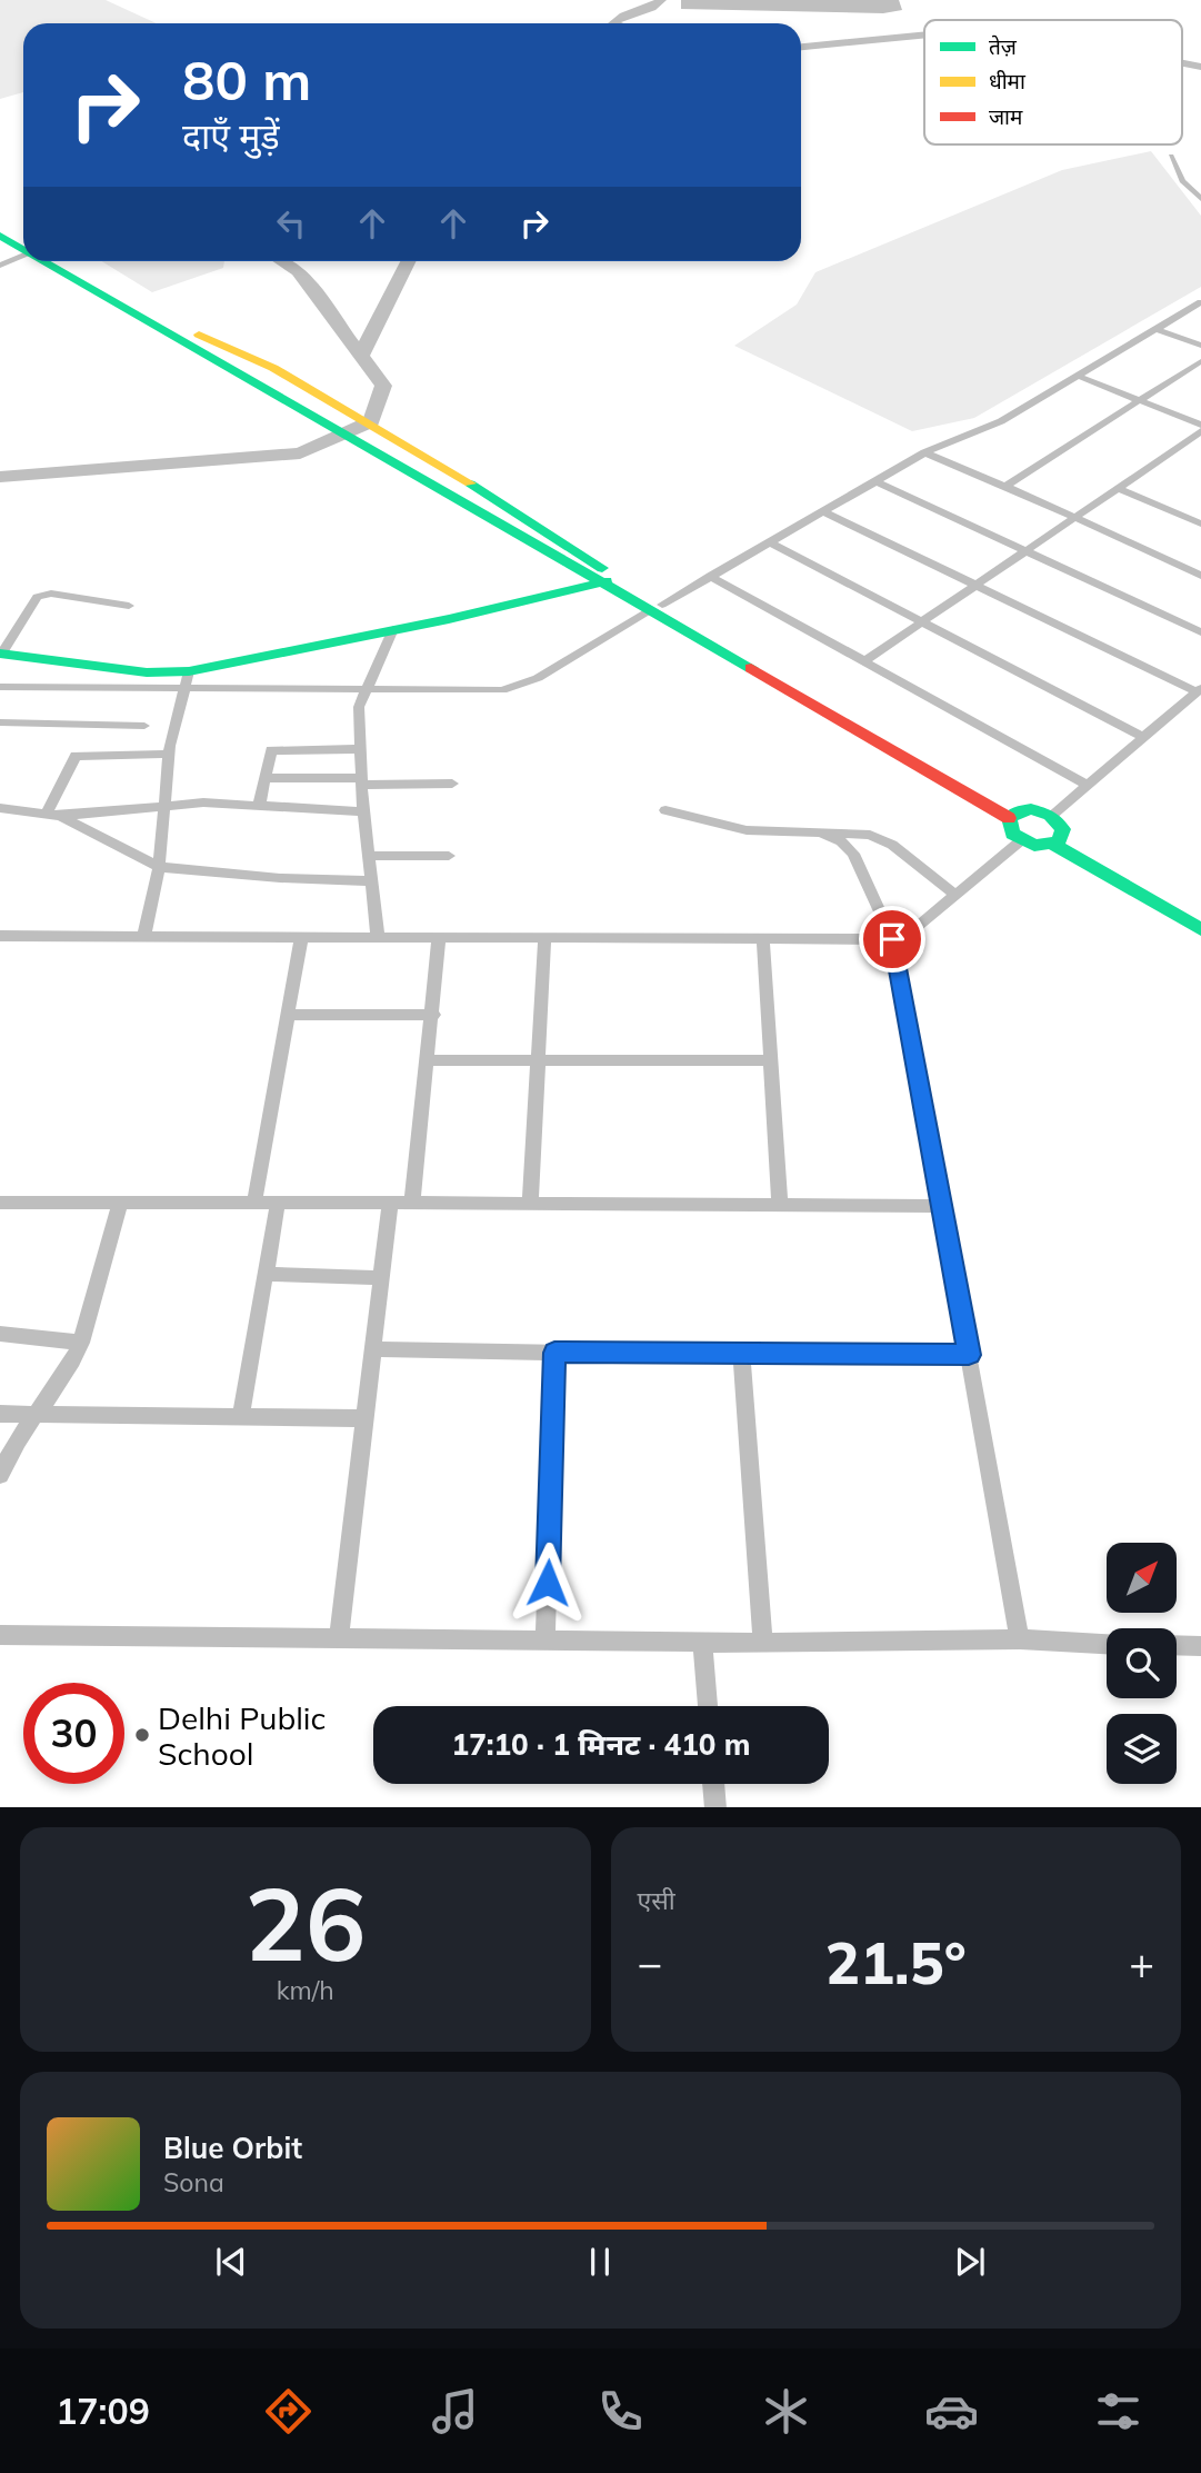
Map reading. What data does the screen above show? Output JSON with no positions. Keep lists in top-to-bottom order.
{
  "places": ["Delhi Public School"],
  "legend": ["तेज़", "धीमा", "जाम"],
  "north": "top right",
  "page": {
    "turn": ["80 m", "दाएँ मुड़ें"],
    "limit": "30",
    "trip": "17:10 · 1 मिनट · 410 m",
    "tile": [
      ["26", "km/h"],
      "एसी"
    ],
    "heat": ["−", "21.5°", "+"],
    "song": ["Blue Orbit", "Sona"],
    "tabs": "17:09"
  }
}
